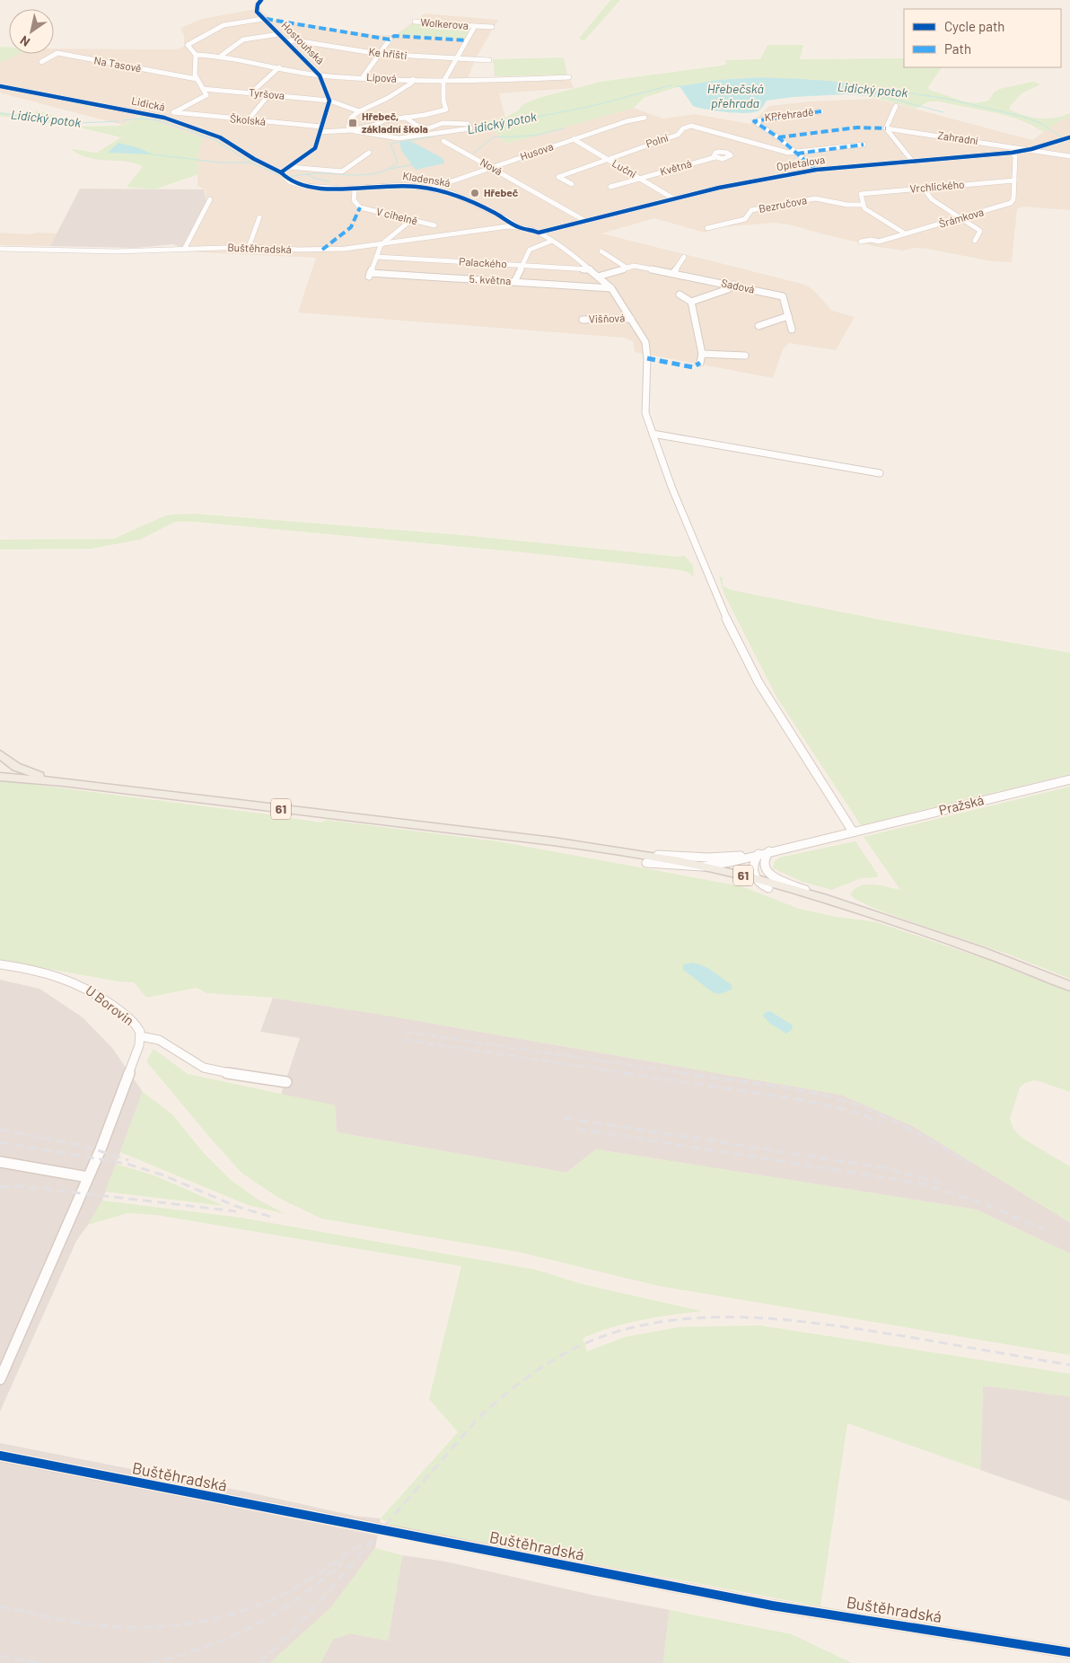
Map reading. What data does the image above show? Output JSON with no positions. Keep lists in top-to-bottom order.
{
  "streets": {
    "main road": ["61"],
    "street": [
      "Wolkerova",
      "Hostouňská",
      "Ke hřišti",
      "Na Tasově",
      "Lípová",
      "Tyršova",
      "Lidická",
      "KPřehradě",
      "Školská",
      "Zahradní",
      "Polní",
      "Husova",
      "Opletalova",
      "Nová",
      "Květná",
      "Luční",
      "Kladenská",
      "Vrchlického",
      "Bezručova",
      "V cihelně",
      "Šrámkova",
      "Buštěhradská",
      "Palackého",
      "5. května",
      "Sadová",
      "Višňová",
      "Pražská",
      "U Borovin"
    ]
  },
  "crossings": [
    ["Wolkerova", "Ke hřišti"],
    ["Wolkerova", "Lípová"],
    ["Hostouňská", "Ke hřišti"],
    ["Hostouňská", "Lípová"],
    ["Hostouňská", "Tyršova"],
    ["Lidická", "Kladenská"],
    ["KPřehradě", "Polní"],
    ["KPřehradě", "Opletalova"],
    ["Zahradní", "Opletalova"],
    ["Polní", "Luční"],
    ["Husova", "Nová"],
    ["Husova", "Luční"],
    ["Husova", "Kladenská"],
    ["Opletalova", "Nová"],
    ["Opletalova", "Luční"],
    ["Opletalova", "Kladenská"],
    ["Opletalova", "Šrámkova"],
    ["Květná", "Luční"],
    ["Kladenská", "V cihelně"],
    ["Kladenská", "Buštěhradská"],
    ["Kladenská", "Palackého"],
    ["Kladenská", "5. května"],
    ["Kladenská", "Sadová"],
    ["Kladenská", "Višňová"],
    ["Kladenská", "Pražská"],
    ["Vrchlického", "Šrámkova"],
    ["Palackého", "5. května"]
  ],
  "water": ["Hřebečská přehrada", "Lidický potok"],
  "places": {
    "transit": ["Hřebeč, základní škola"],
    "other": ["Hřebeč"]
  },
  "legend": ["Cycle path", "Path"],
  "north": "bottom left"
}
